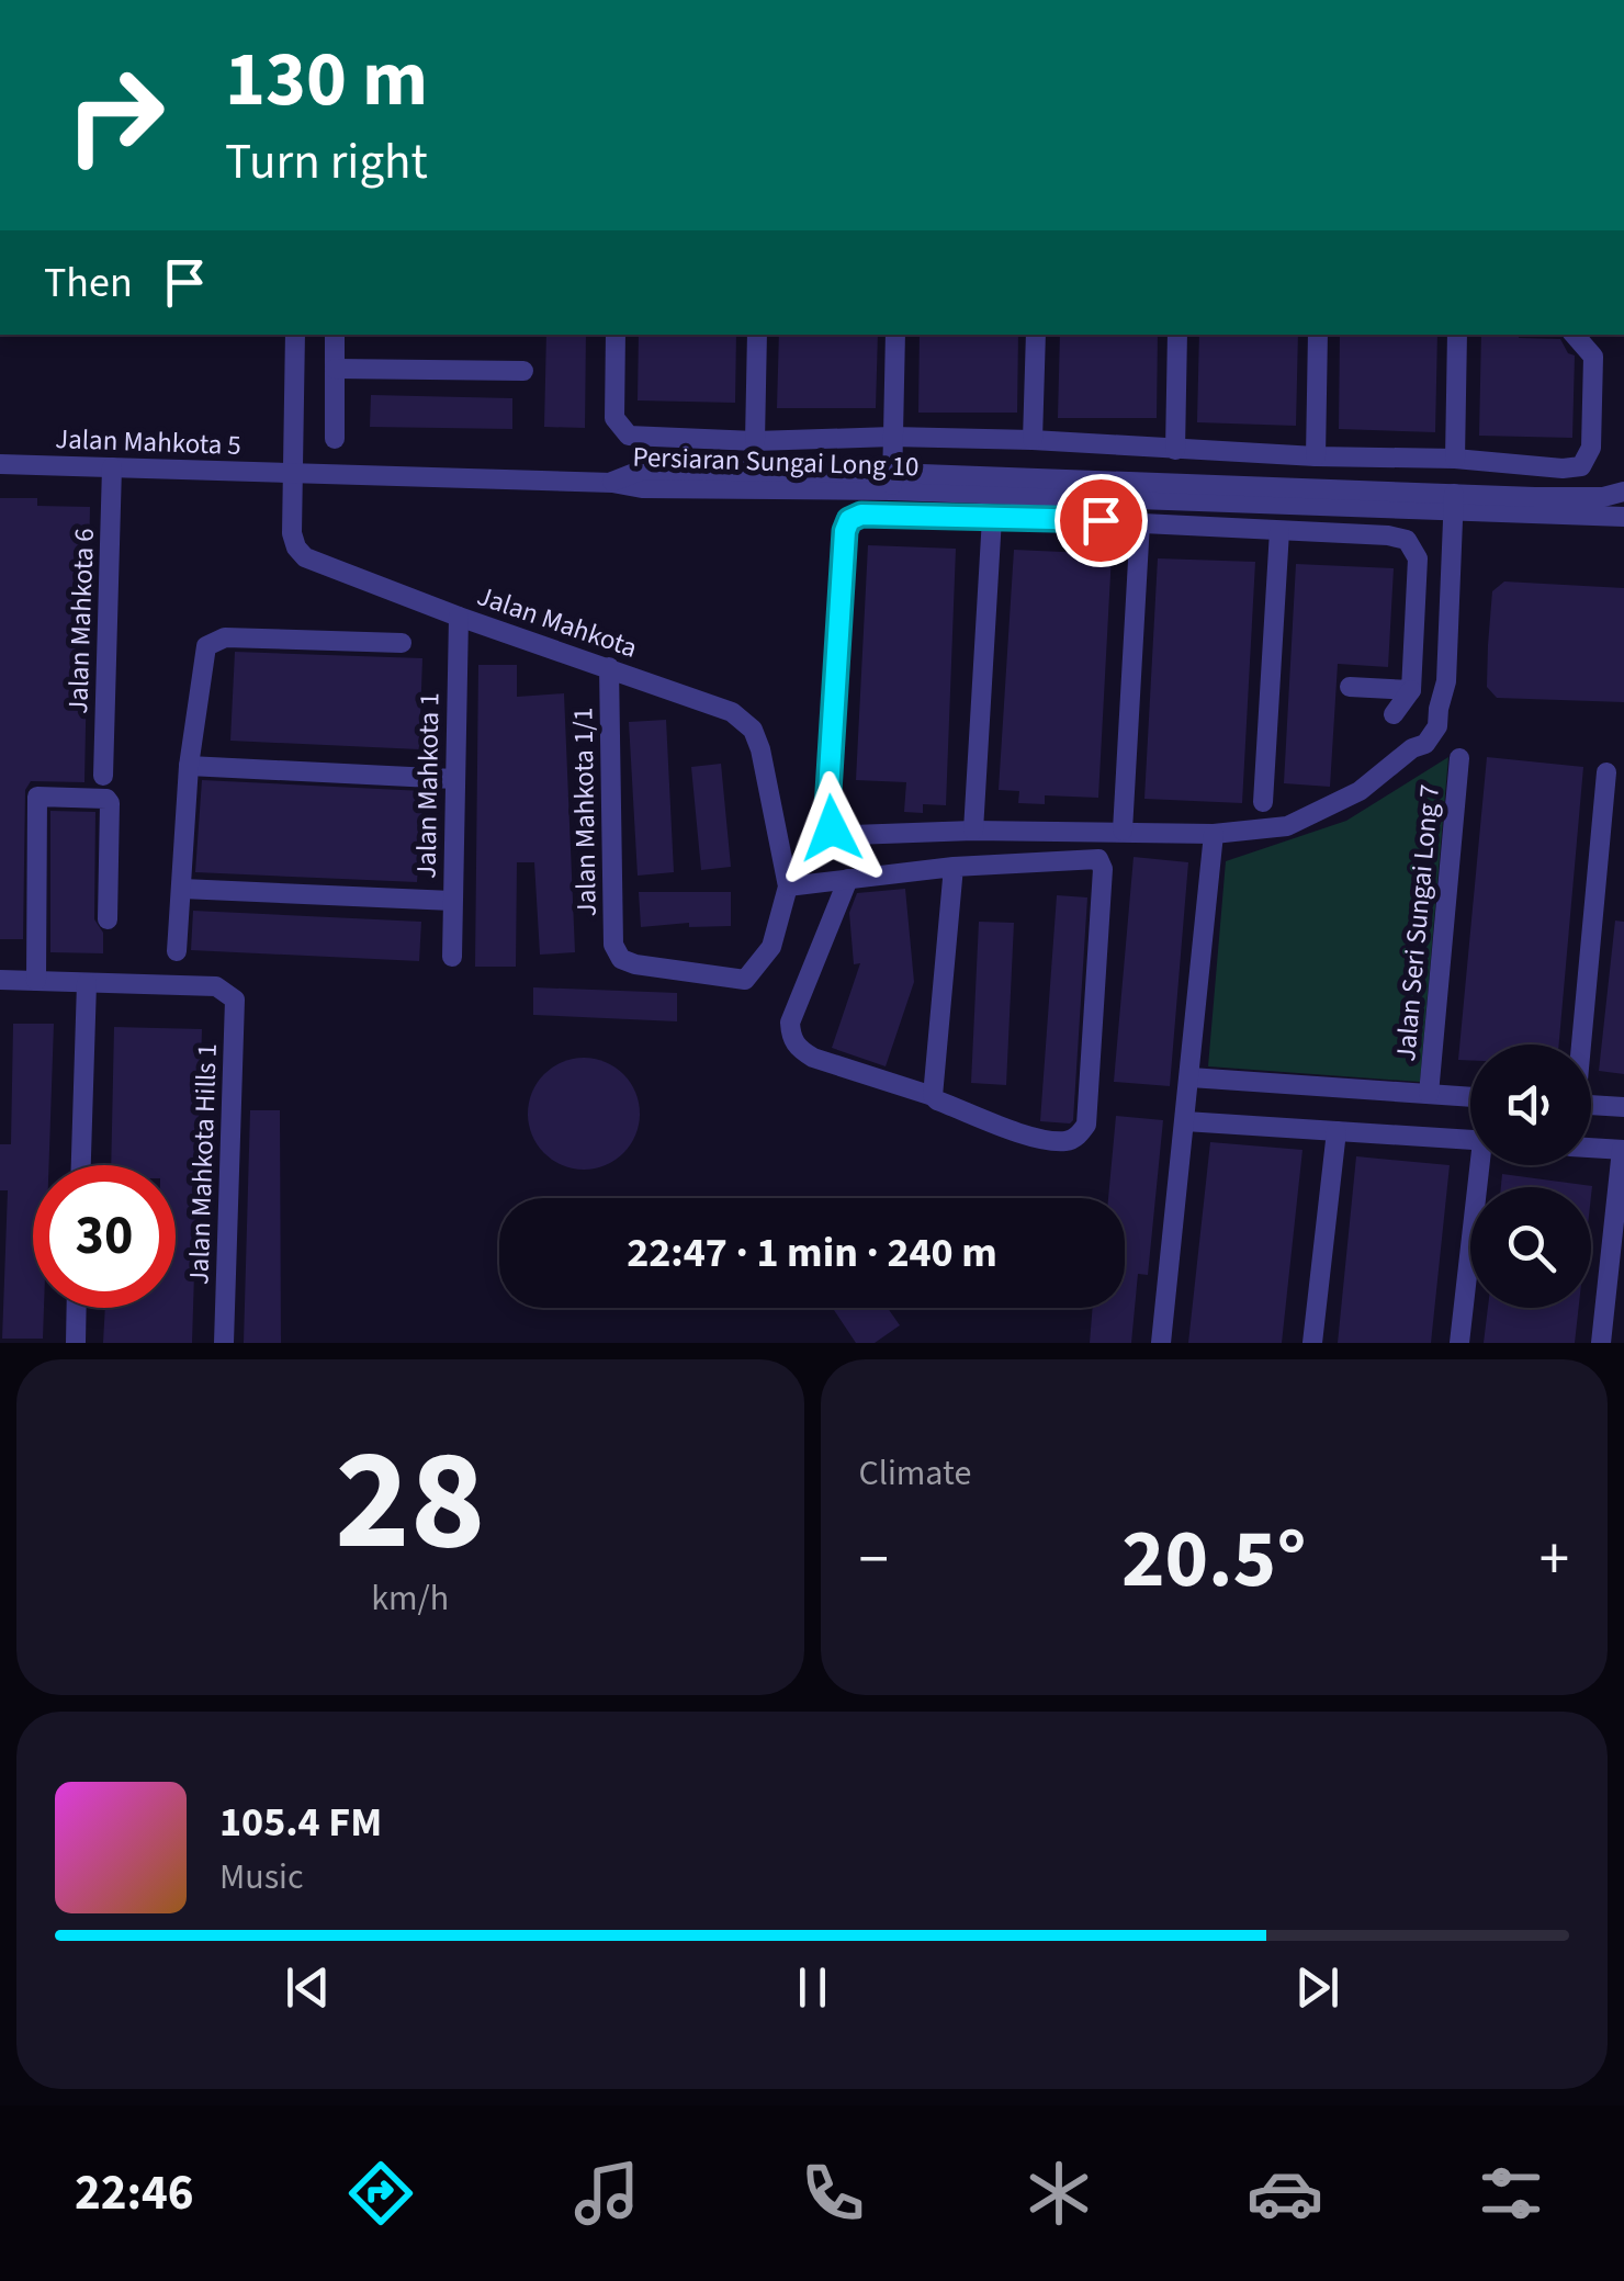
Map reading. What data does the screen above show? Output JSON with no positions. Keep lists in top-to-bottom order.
{
  "streets": {
    "street": [
      "Jalan Mahkota 5",
      "Persiaran Sungai Long 10",
      "Jalan Mahkota 6",
      "Jalan Mahkota",
      "Jalan Mahkota 1",
      "Jalan Mahkota 1/1",
      "Jalan Seri Sungai Long 7",
      "Jalan Mahkota Hills 1"
    ]
  },
  "crossings": [
    ["Jalan Mahkota 5", "Persiaran Sungai Long 10"],
    ["Jalan Mahkota 5", "Jalan Mahkota 6"],
    ["Jalan Mahkota 5", "Jalan Mahkota"],
    ["Jalan Mahkota", "Jalan Mahkota 1"],
    ["Jalan Mahkota", "Jalan Mahkota 1/1"]
  ],
  "page": {
    "turn": ["130 m", "Turn right"],
    "then": "Then",
    "limit": "30",
    "trip": "22:47 · 1 min · 240 m",
    "tile": [
      ["28", "km/h"],
      "Climate"
    ],
    "heat": ["−", "20.5°", "+"],
    "song": ["105.4 FM", "Music"],
    "tabs": "22:46"
  }
}
